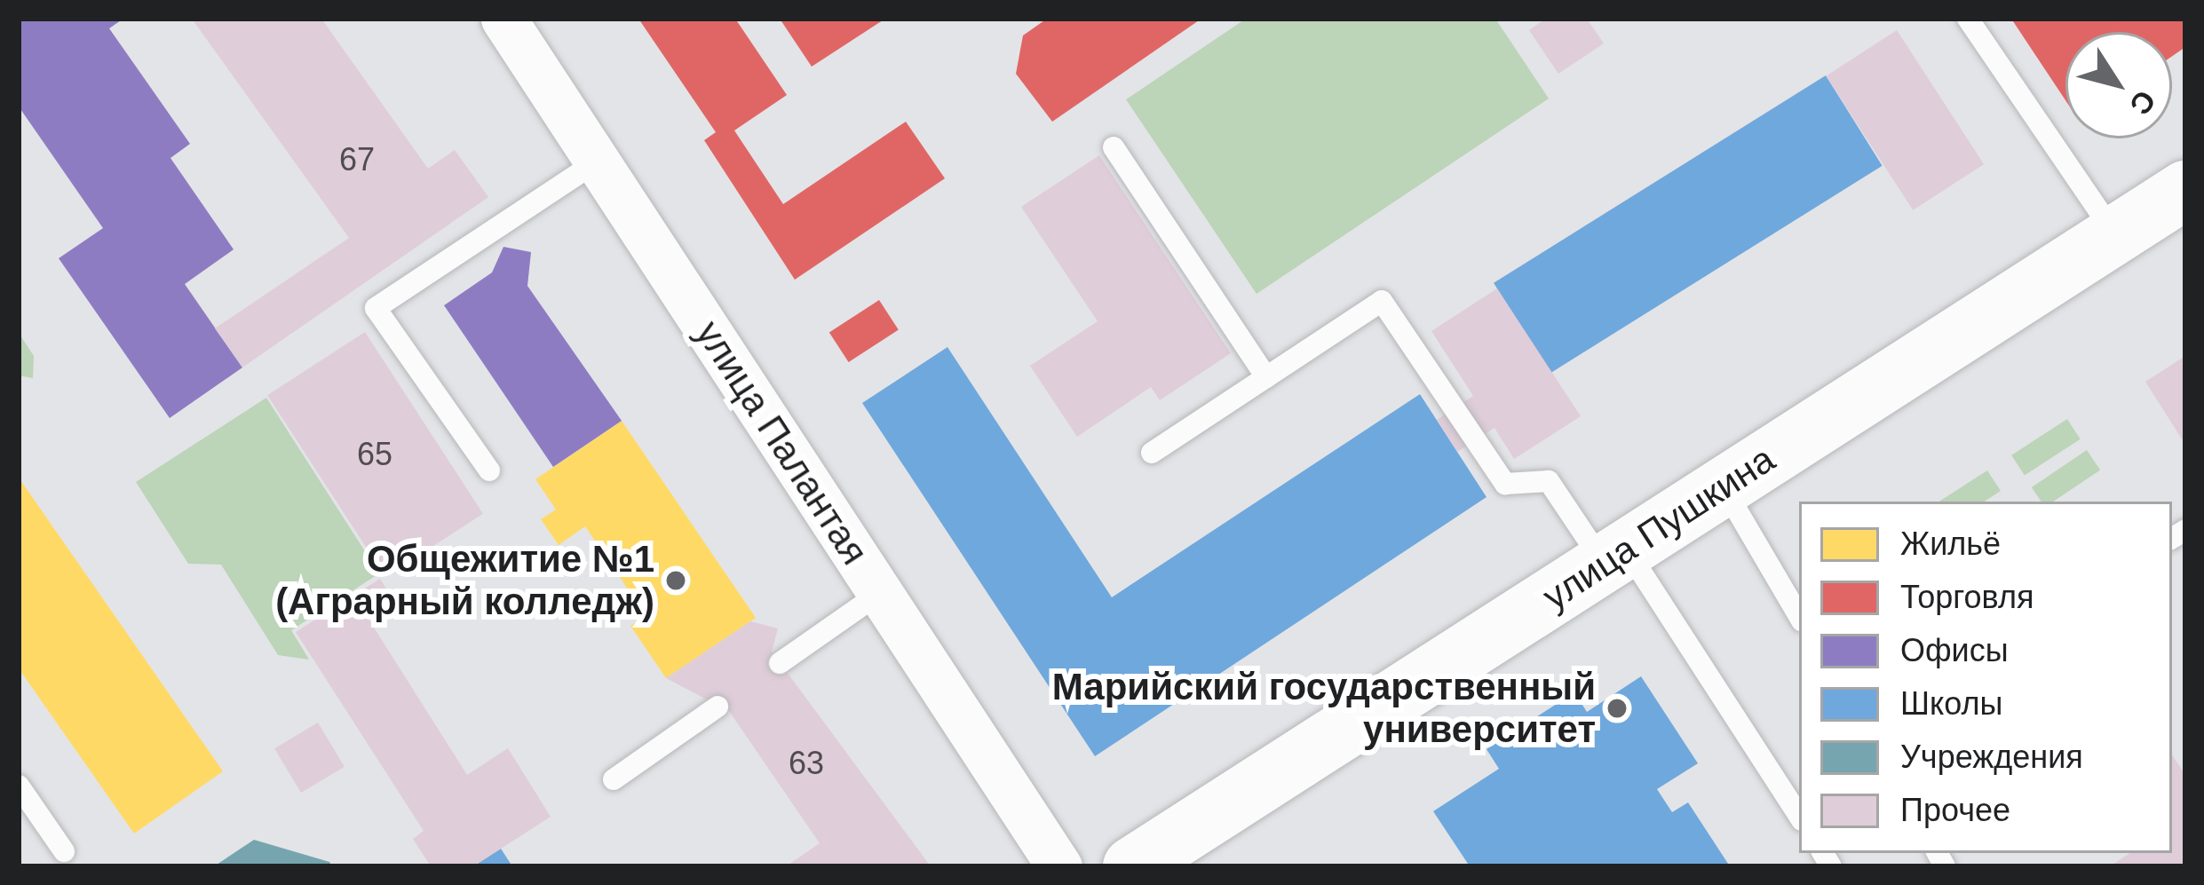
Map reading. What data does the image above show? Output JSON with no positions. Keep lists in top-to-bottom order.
{
  "streets": {
    "street": ["улица Палантая", "улица Пушкина"]
  },
  "places": ["Общежитие №1 (Аграрный колледж)", "Марийский государственный университет"],
  "house_numbers": ["67", "65", "63"],
  "legend": [
    "Жильё",
    "Торговля",
    "Офисы",
    "Школы",
    "Учреждения",
    "Прочее"
  ],
  "north": "bottom right"
}
